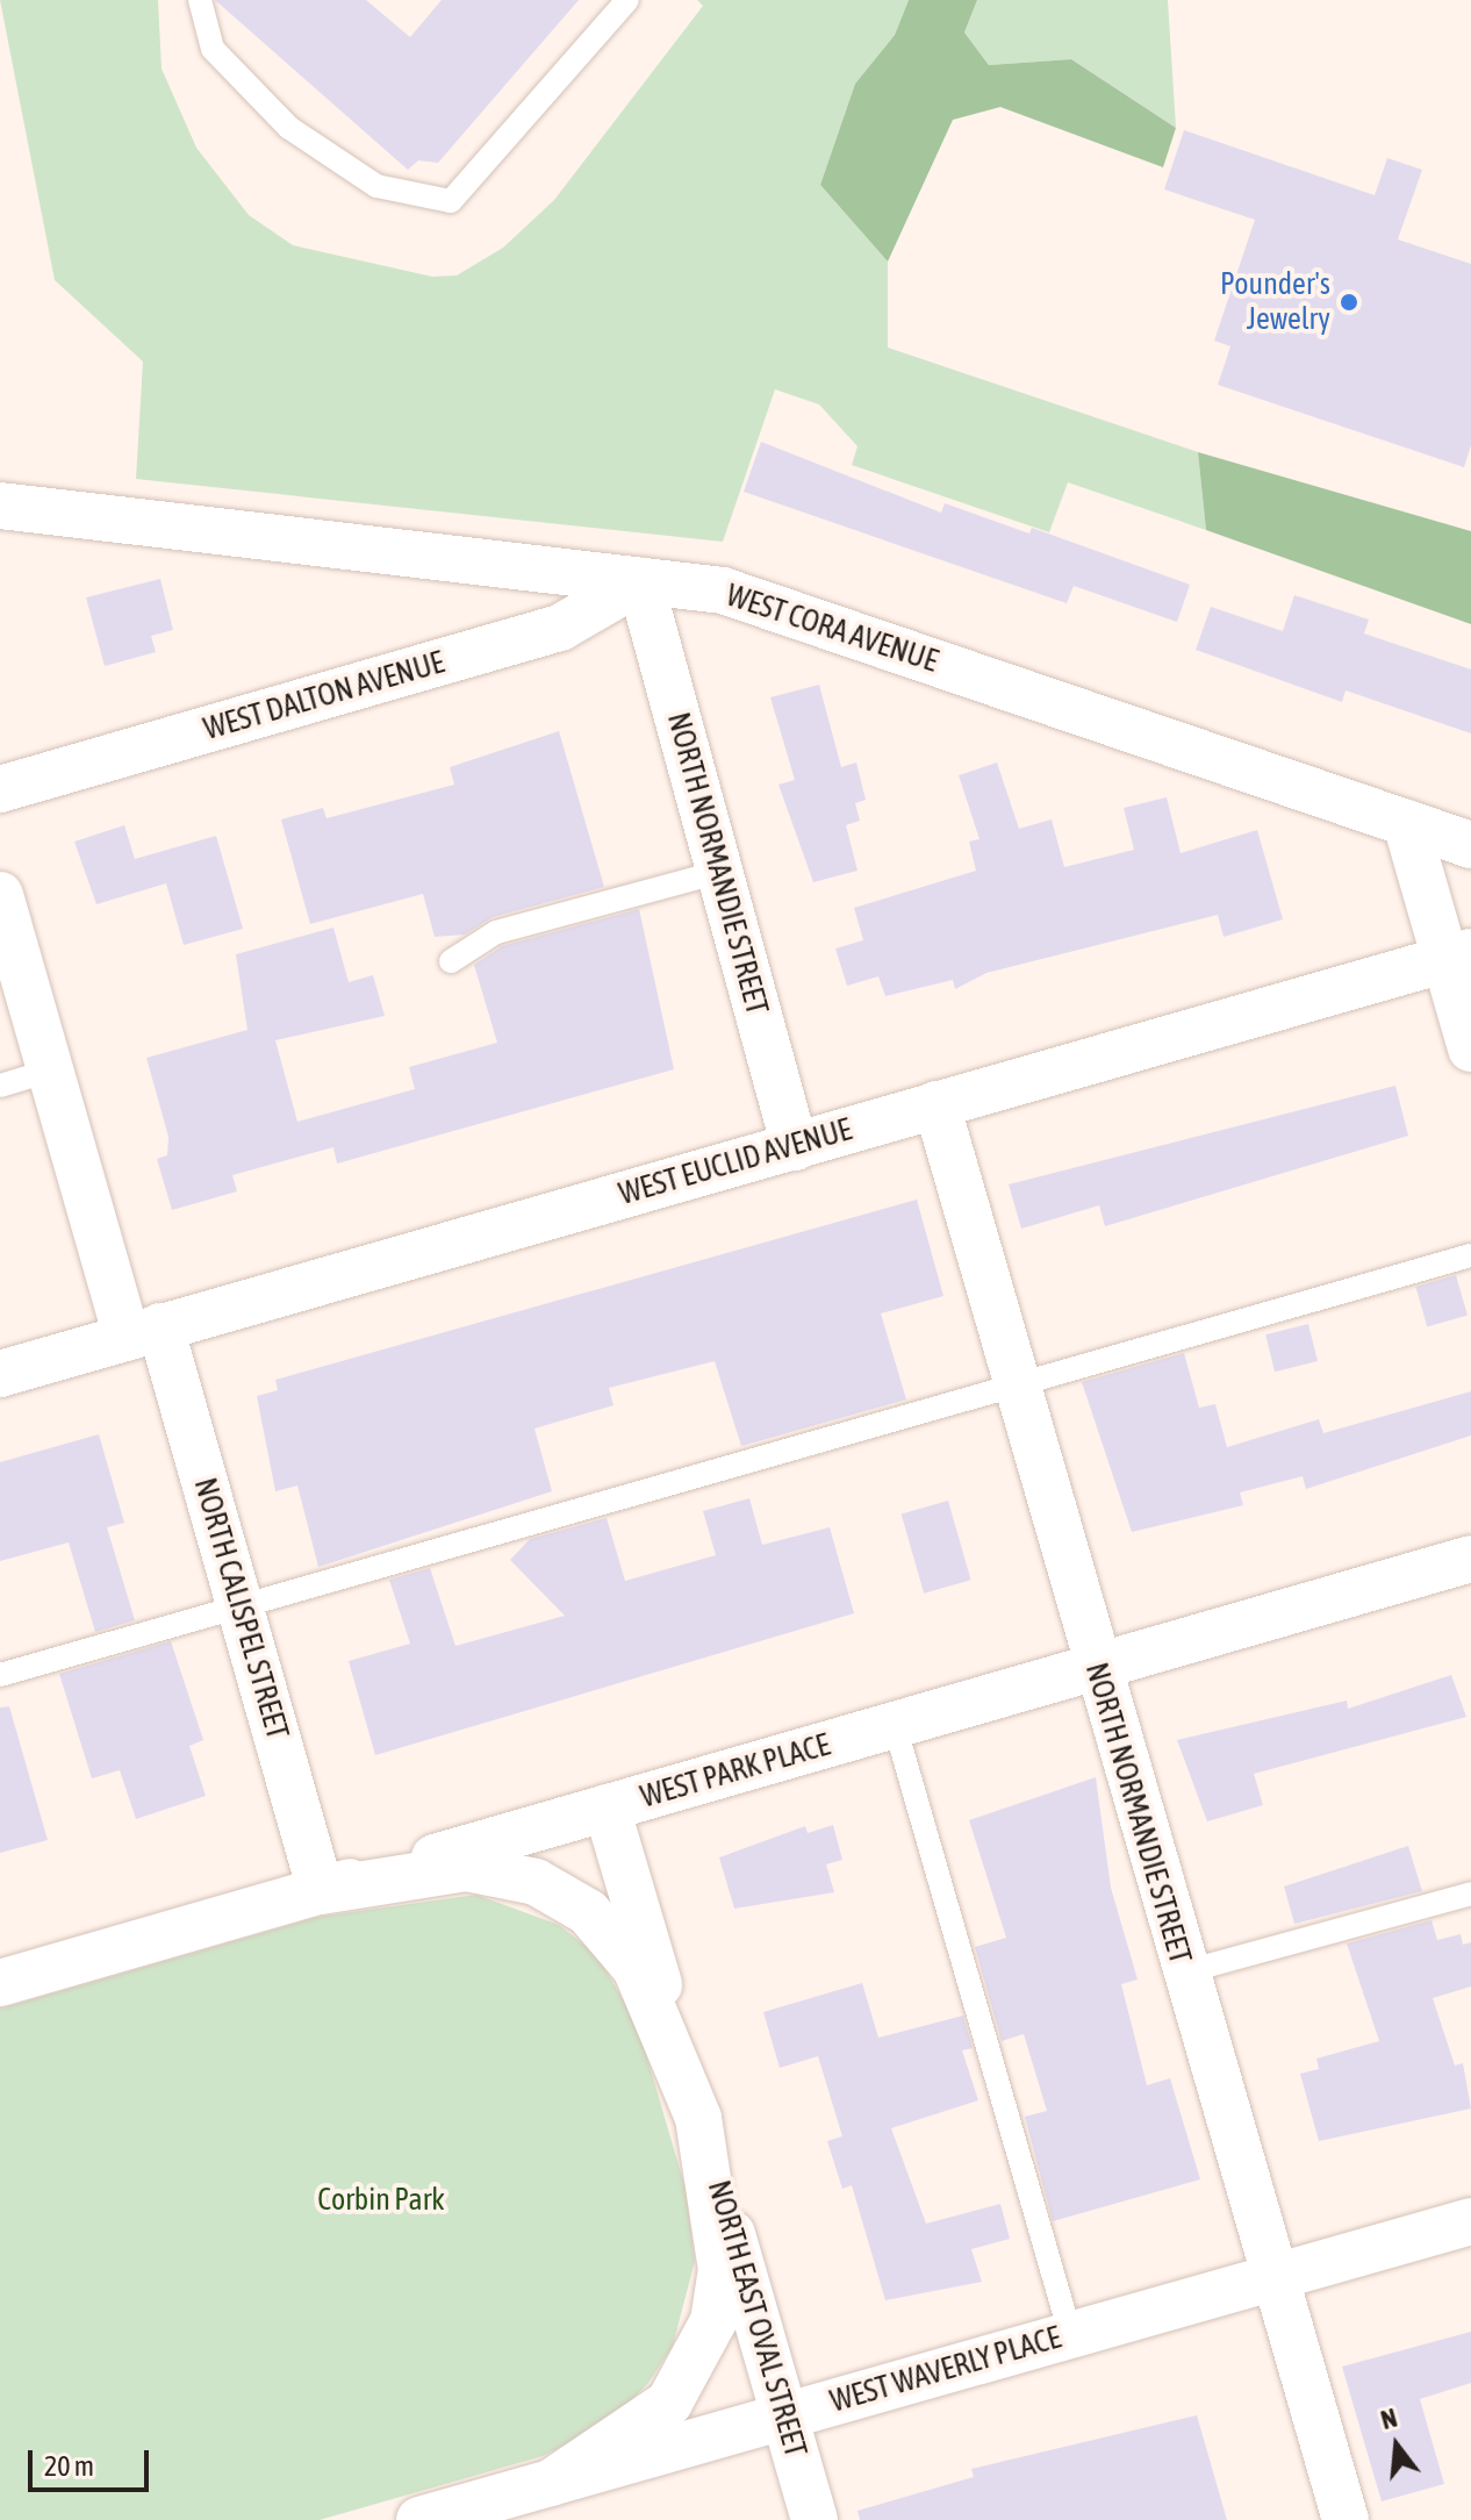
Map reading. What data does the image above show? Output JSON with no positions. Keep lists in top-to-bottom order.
{
  "streets": {
    "street": [
      "WEST CORA AVENUE",
      "WEST DALTON AVENUE",
      "NORTH NORMANDIE STREET",
      "WEST EUCLID AVENUE",
      "NORTH CALISPEL STREET",
      "WEST PARK PLACE",
      "NORTH EAST OVAL STREET",
      "WEST WAVERLY PLACE"
    ]
  },
  "crossings": [
    ["WEST CORA AVENUE", "WEST DALTON AVENUE"],
    ["WEST CORA AVENUE", "NORTH NORMANDIE STREET"],
    ["WEST DALTON AVENUE", "NORTH NORMANDIE STREET"],
    ["NORTH NORMANDIE STREET", "WEST EUCLID AVENUE"],
    ["NORTH NORMANDIE STREET", "WEST PARK PLACE"],
    ["NORTH NORMANDIE STREET", "WEST WAVERLY PLACE"],
    ["WEST EUCLID AVENUE", "NORTH CALISPEL STREET"],
    ["NORTH CALISPEL STREET", "WEST PARK PLACE"],
    ["NORTH CALISPEL STREET", "NORTH EAST OVAL STREET"],
    ["WEST PARK PLACE", "NORTH EAST OVAL STREET"],
    ["NORTH EAST OVAL STREET", "WEST WAVERLY PLACE"]
  ],
  "parks": ["Corbin Park"],
  "places": ["Pounder's Jewelry"],
  "scale_bar": "20 m",
  "north": "top"
}
